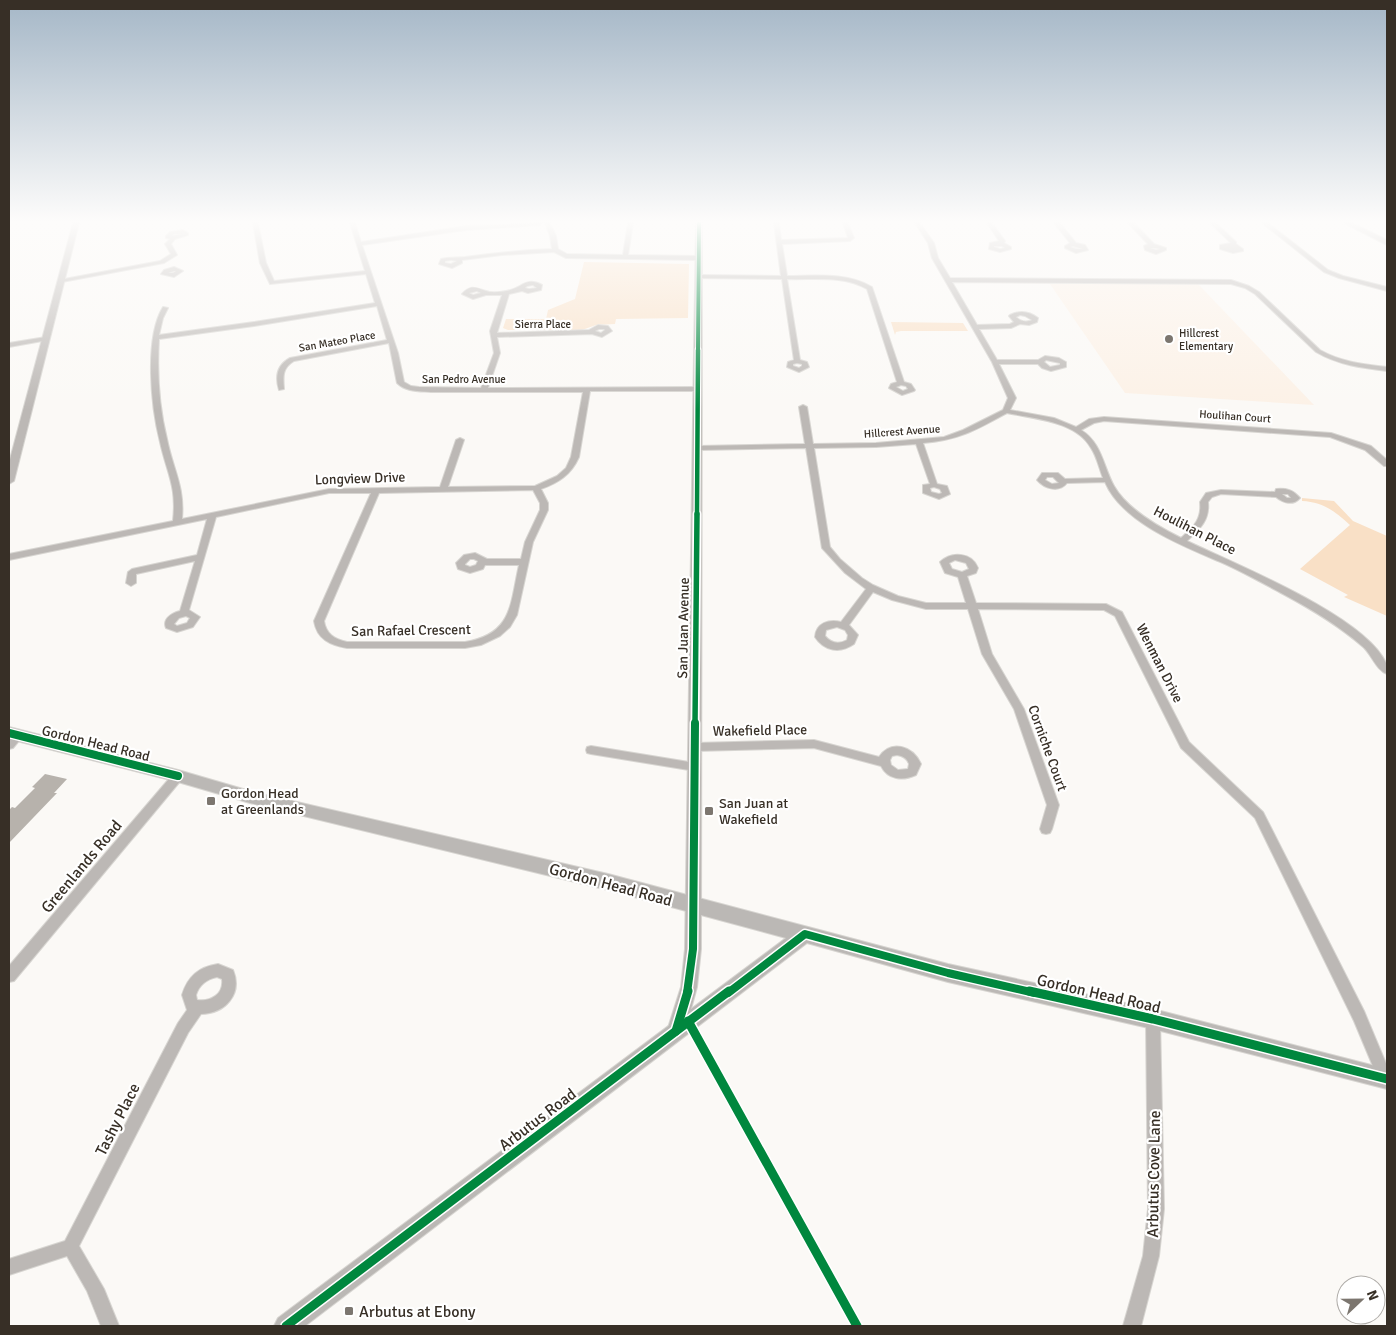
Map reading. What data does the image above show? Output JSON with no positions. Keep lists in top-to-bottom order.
{
  "streets": {
    "main road": ["Gordon Head Road", "Arbutus Road"],
    "street": [
      "Sierra Place",
      "San Mateo Place",
      "San Pedro Avenue",
      "Houlihan Court",
      "Hillcrest Avenue",
      "Longview Drive",
      "Houlihan Place",
      "San Juan Avenue",
      "San Rafael Crescent",
      "Wenman Drive",
      "Wakefield Place",
      "Corniche Court",
      "Greenlands Road",
      "Tashy Place",
      "Arbutus Cove Lane"
    ]
  },
  "crossings": [
    ["San Mateo Place", "San Pedro Avenue"],
    ["San Pedro Avenue", "Longview Drive"],
    ["San Pedro Avenue", "San Juan Avenue"],
    ["Houlihan Court", "Houlihan Place"],
    ["Hillcrest Avenue", "Houlihan Place"],
    ["Hillcrest Avenue", "San Juan Avenue"],
    ["Hillcrest Avenue", "Wenman Drive"],
    ["Longview Drive", "San Rafael Crescent"],
    ["San Juan Avenue", "Wakefield Place"],
    ["San Juan Avenue", "Gordon Head Road"],
    ["San Juan Avenue", "Arbutus Road"],
    ["Wenman Drive", "Gordon Head Road"],
    ["Wenman Drive", "Corniche Court"],
    ["Gordon Head Road", "Greenlands Road"],
    ["Gordon Head Road", "Arbutus Road"],
    ["Gordon Head Road", "Arbutus Cove Lane"]
  ],
  "places": {
    "other": ["Hillcrest Elementary"],
    "transit": ["Gordon Head at Greenlands", "San Juan at Wakefield", "Arbutus at Ebony"]
  },
  "north": "right"
}
